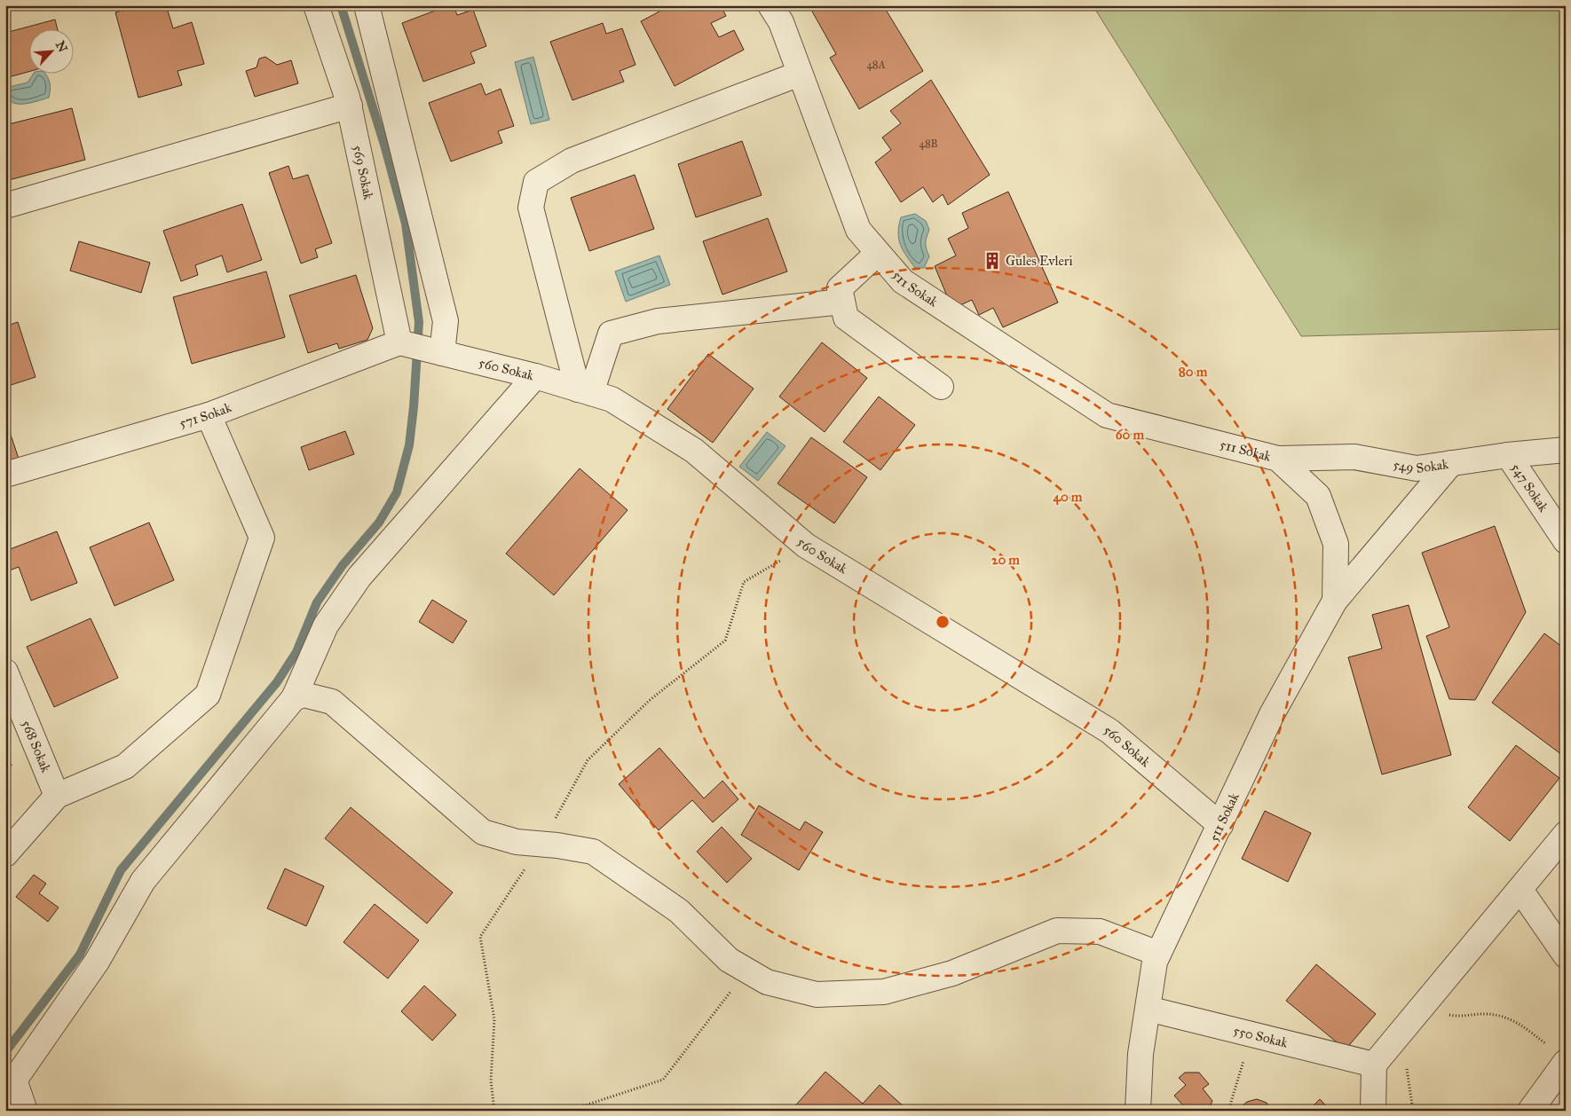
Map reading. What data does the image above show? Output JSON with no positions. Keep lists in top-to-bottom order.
{
  "streets": {
    "street": [
      "569 Sokak",
      "511 Sokak",
      "560 Sokak",
      "571 Sokak",
      "549 Sokak",
      "547 Sokak",
      "568 Sokak",
      "550 Sokak"
    ]
  },
  "crossings": [
    ["569 Sokak", "560 Sokak"],
    ["569 Sokak", "571 Sokak"],
    ["511 Sokak", "560 Sokak"],
    ["511 Sokak", "549 Sokak"],
    ["511 Sokak", "550 Sokak"],
    ["560 Sokak", "571 Sokak"],
    ["549 Sokak", "547 Sokak"]
  ],
  "places": {
    "building": ["Gules Evleri"]
  },
  "house_numbers": ["48A", "48B"],
  "north": "top right",
  "rings": [
    "80 m",
    "60 m",
    "40 m",
    "20 m"
  ]
}
